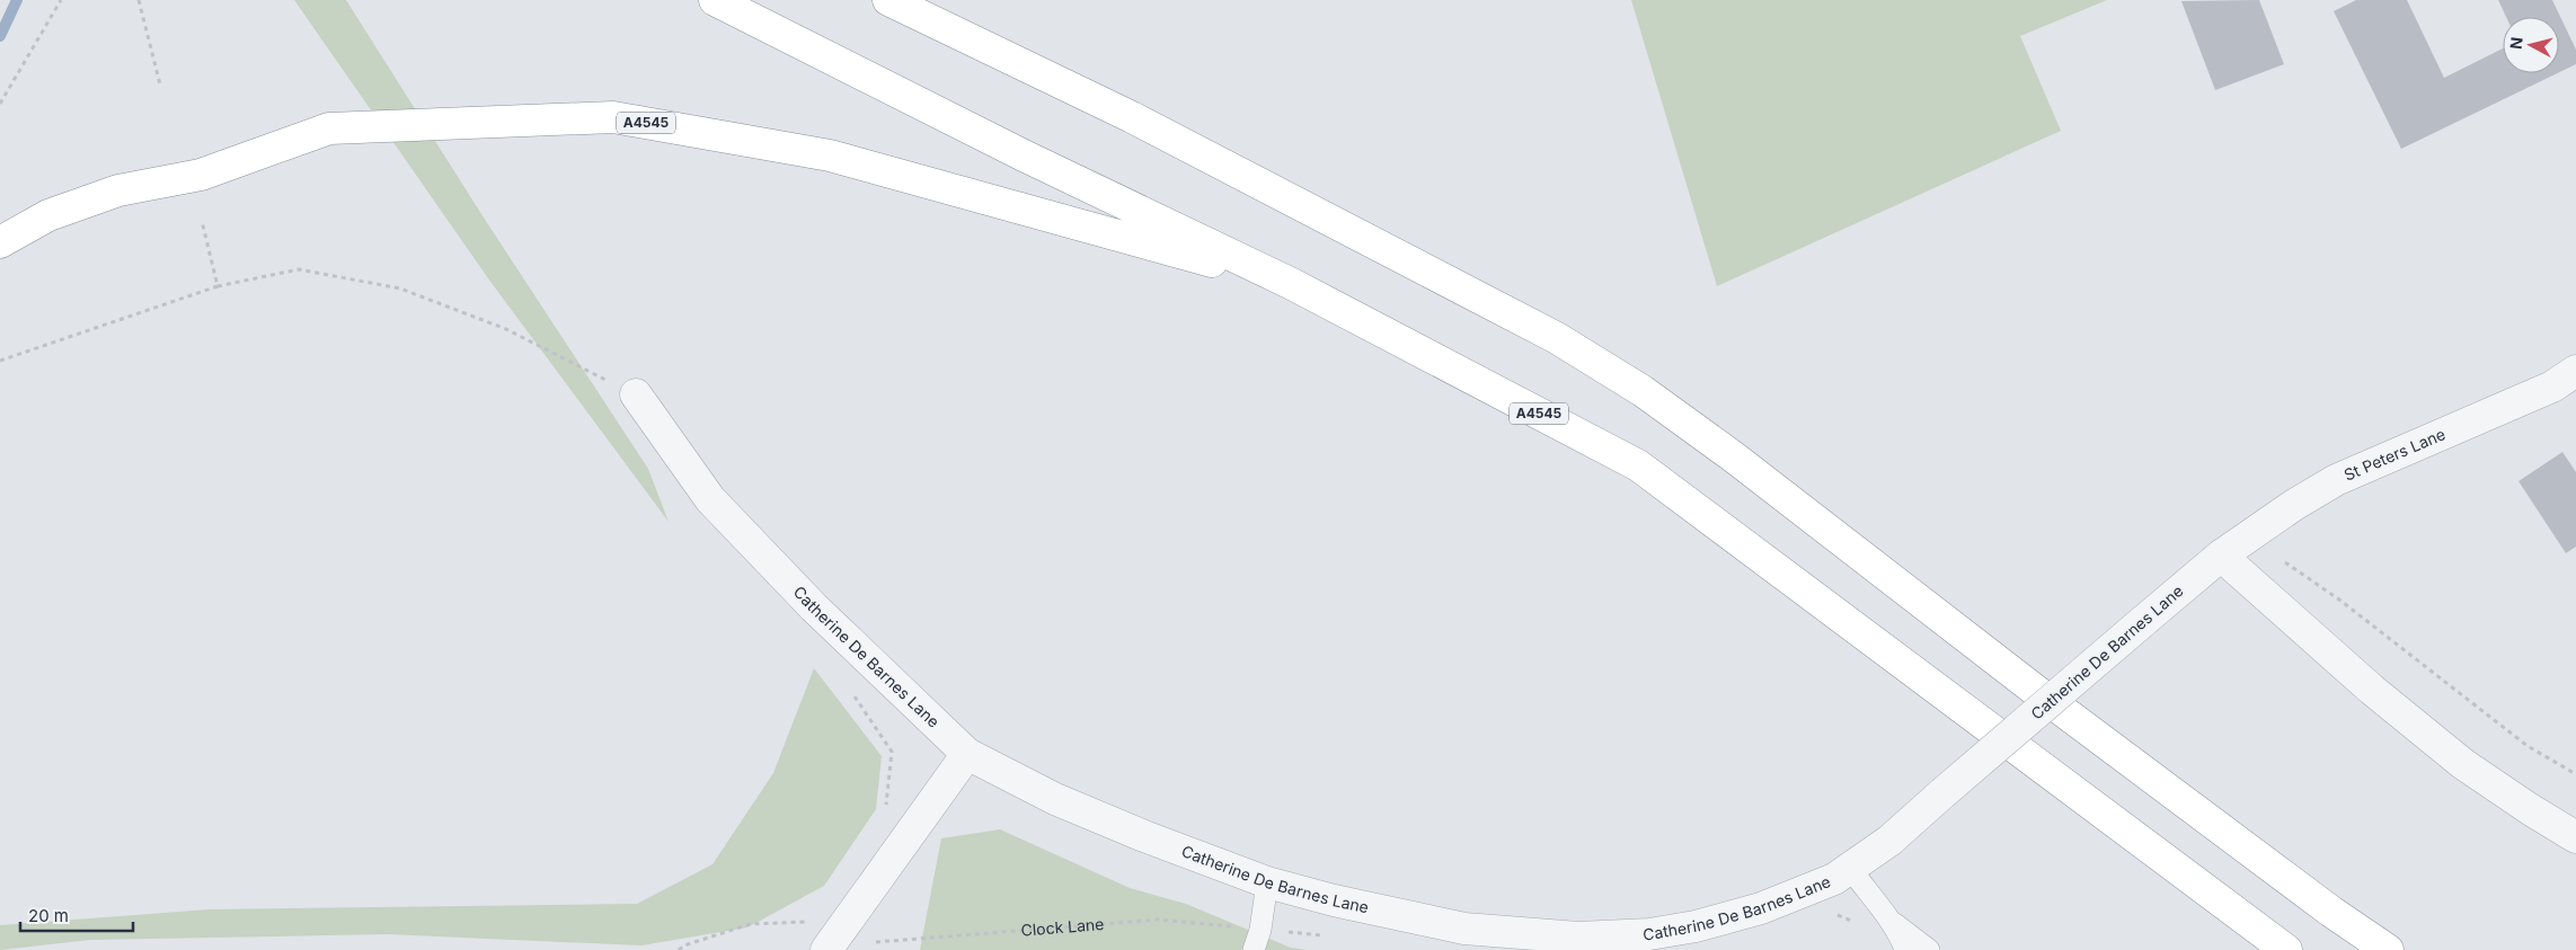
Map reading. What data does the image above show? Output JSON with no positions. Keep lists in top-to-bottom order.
{
  "streets": {
    "highway": ["A4545"],
    "street": ["St Peters Lane", "Catherine De Barnes Lane"],
    "path": ["Clock Lane"]
  },
  "crossings": [
    ["St Peters Lane", "Catherine De Barnes Lane"]
  ],
  "scale_bar": "20 m",
  "north": "left"
}
